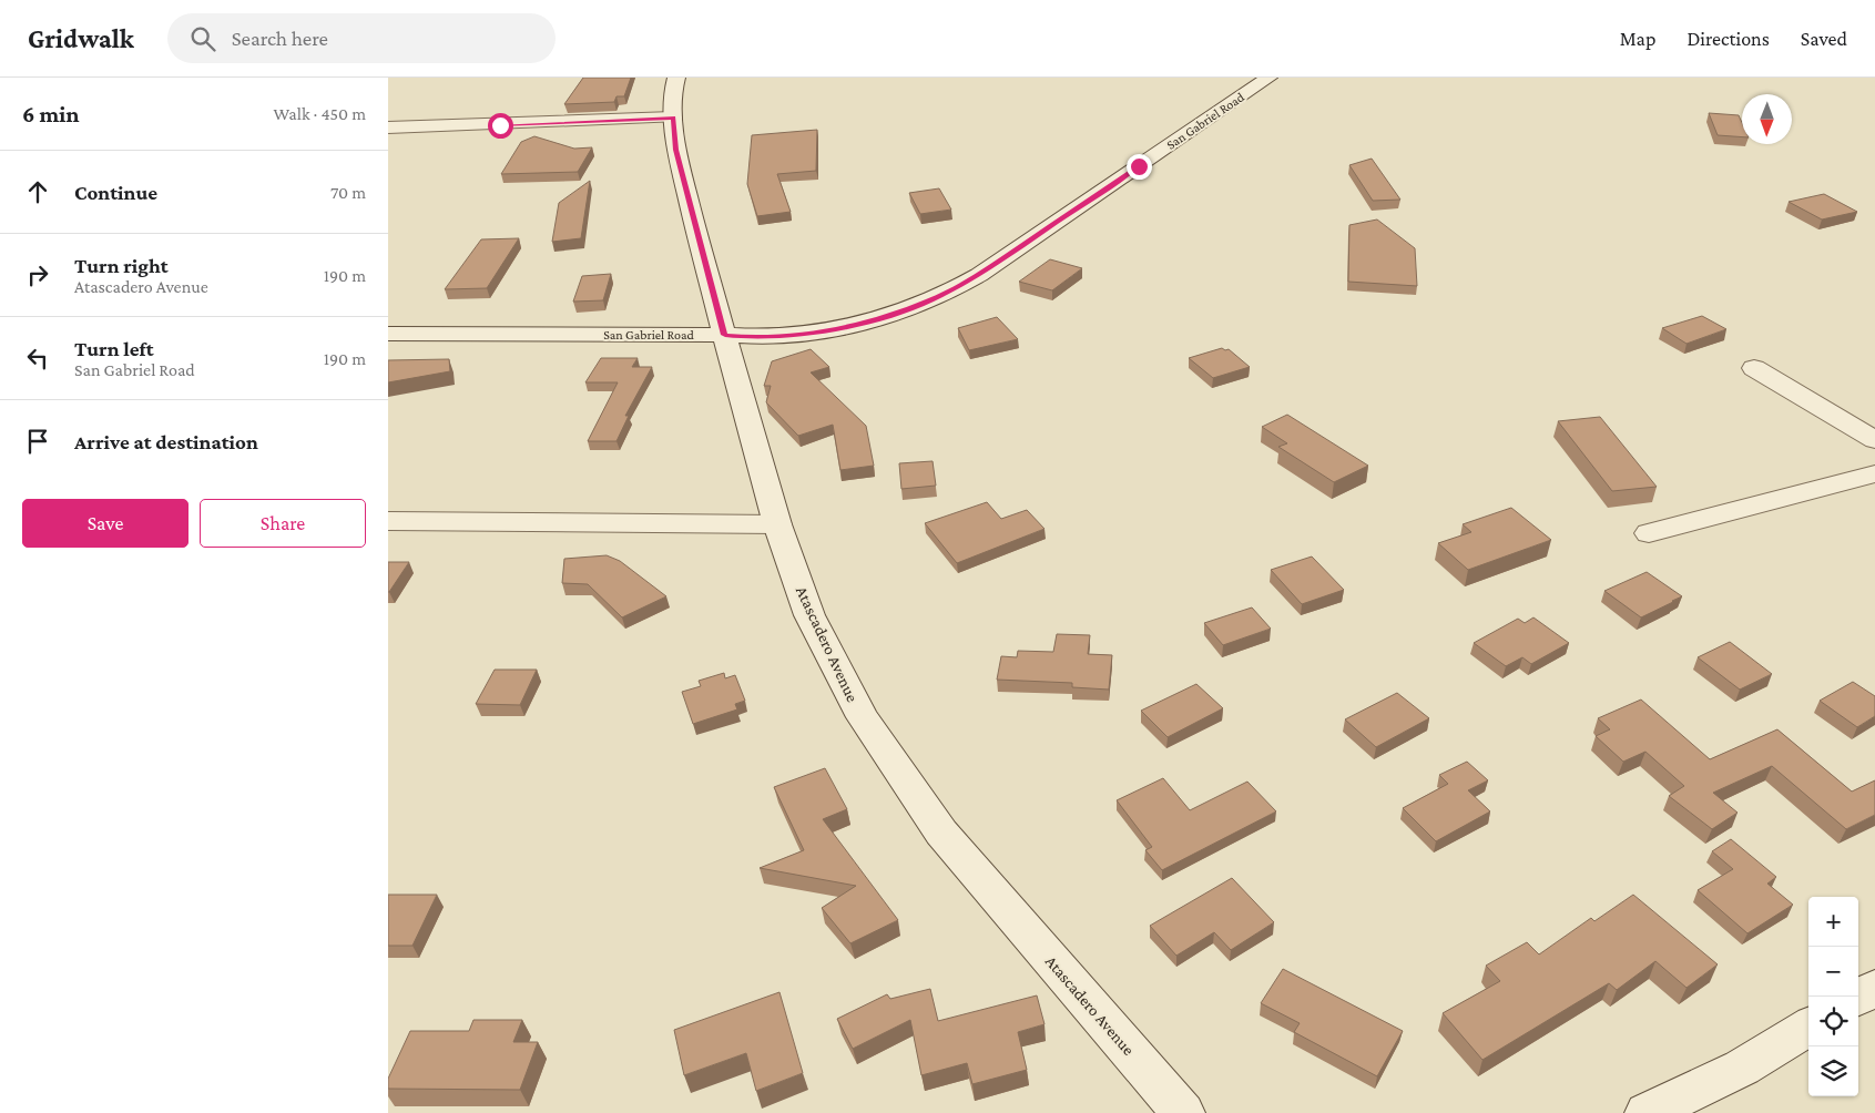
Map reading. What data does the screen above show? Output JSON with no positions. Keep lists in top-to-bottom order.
{
  "streets": {
    "street": ["San Gabriel Road", "Atascadero Avenue"]
  },
  "crossings": [
    ["San Gabriel Road", "Atascadero Avenue"]
  ],
  "north": "bottom",
  "page": {
    "header": "Gridwalk",
    "search": "Search here",
    "nav": ["Map", "Directions", "Saved"],
    "heading": ["6 min", "Walk · 450 m"],
    "list": [
      ["Continue", "70 m"],
      ["Turn right", "Atascadero Avenue", "190 m"],
      ["Turn left", "San Gabriel Road", "190 m"],
      "Arrive at destination"
    ],
    "buttons": ["Save", "Share"],
    "map_buttons": ["+", "−"]
  }
}
